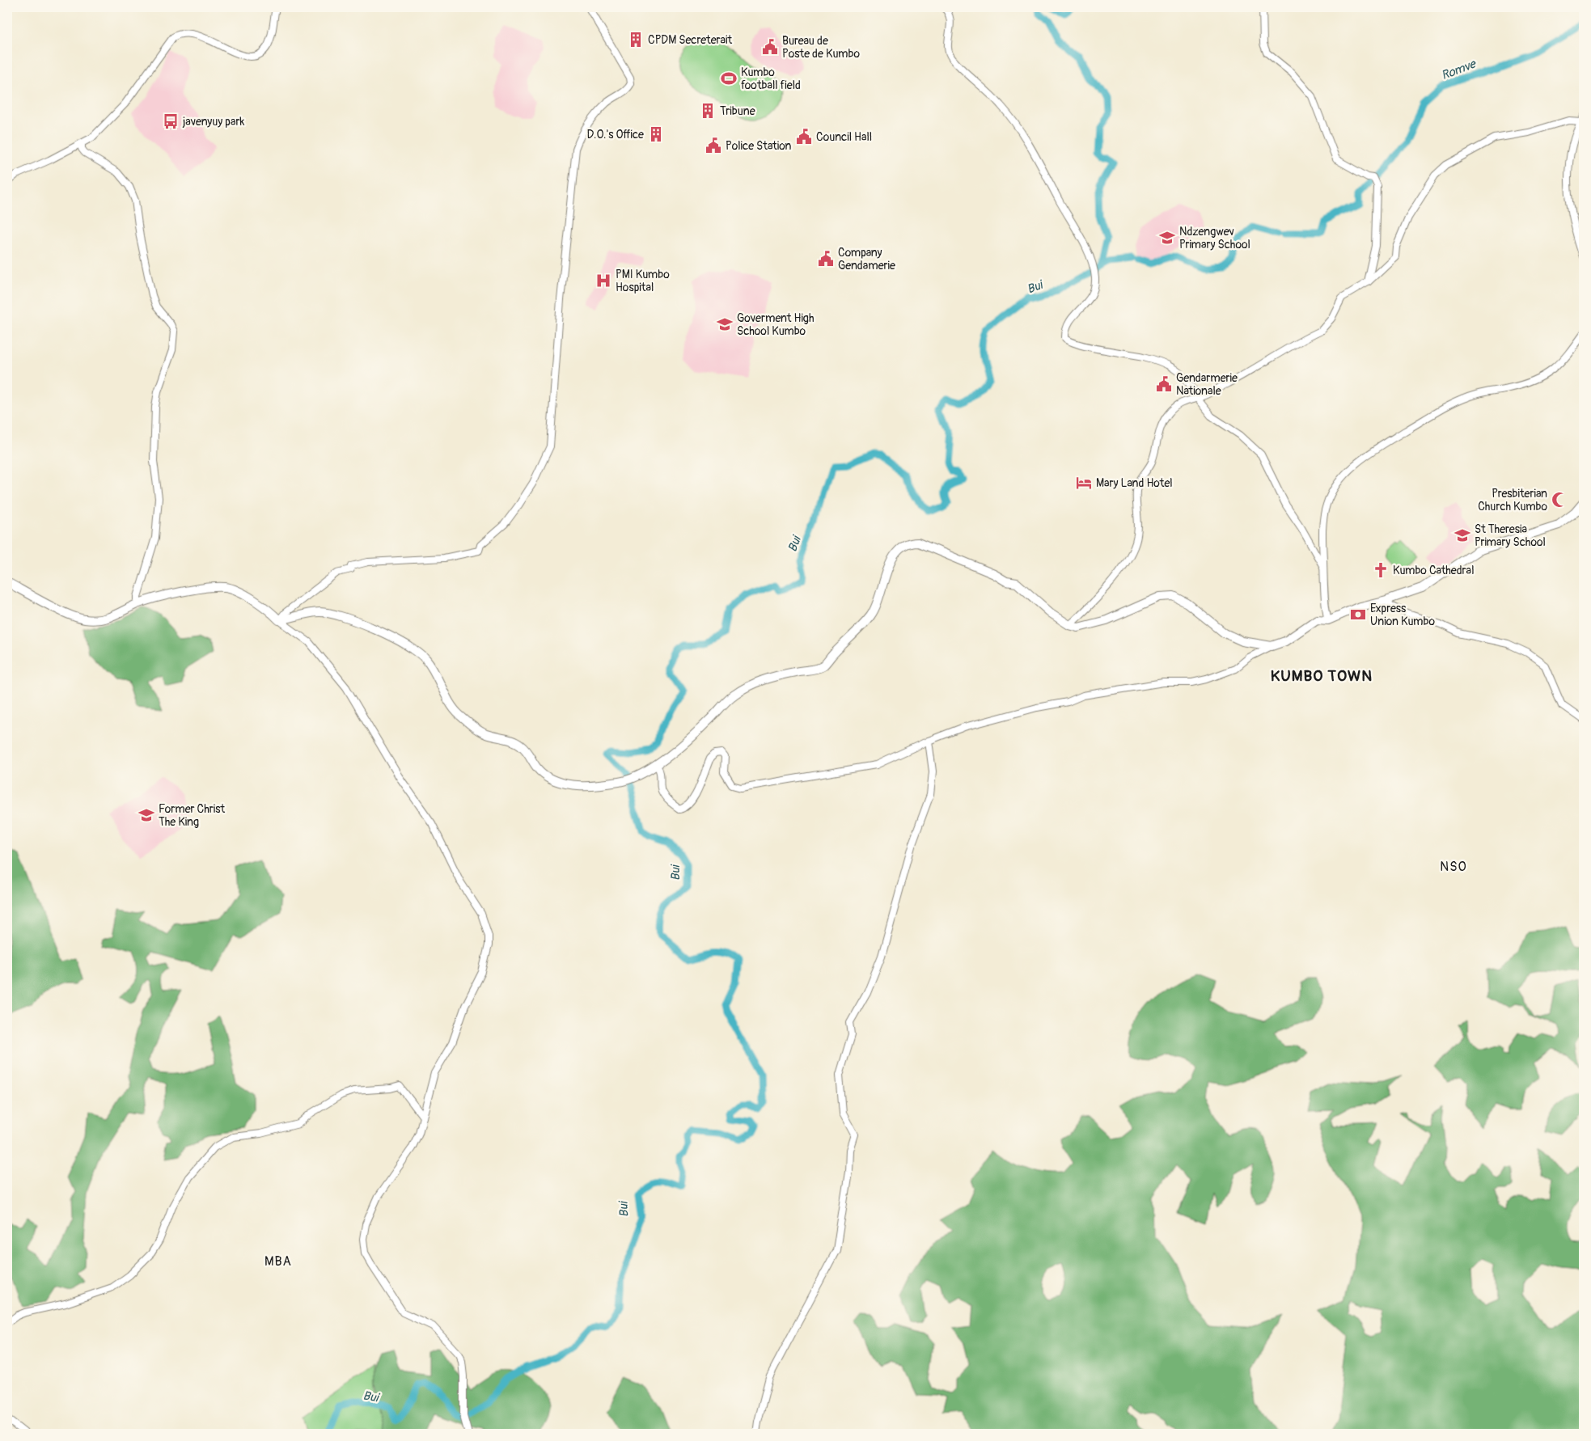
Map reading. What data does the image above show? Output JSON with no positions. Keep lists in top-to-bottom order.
{
  "districts": ["KUMBO TOWN", "NSO", "MBA"],
  "water": ["Romve", "Bui"],
  "places": {
    "building": ["CPDM Secreterait", "Tribune", "D.O.'s Office"],
    "public building": [
      "Bureau de Poste de Kumbo",
      "Council Hall",
      "Police Station",
      "Company Gendamerie",
      "Gendarmerie Nationale"
    ],
    "sports": ["Kumbo football field"],
    "bus stop": ["javenyuy park"],
    "school or university": [
      "Ndzengwev Primary School",
      "Goverment High School Kumbo",
      "St Theresia Primary School",
      "Former Christ The King"
    ],
    "hospital": ["PMI Kumbo Hospital"],
    "hotel": ["Mary Land Hotel"],
    "mosque": ["Presbiterian Church Kumbo"],
    "church": ["Kumbo Cathedral"],
    "bank": ["Express Union Kumbo"]
  }
}
